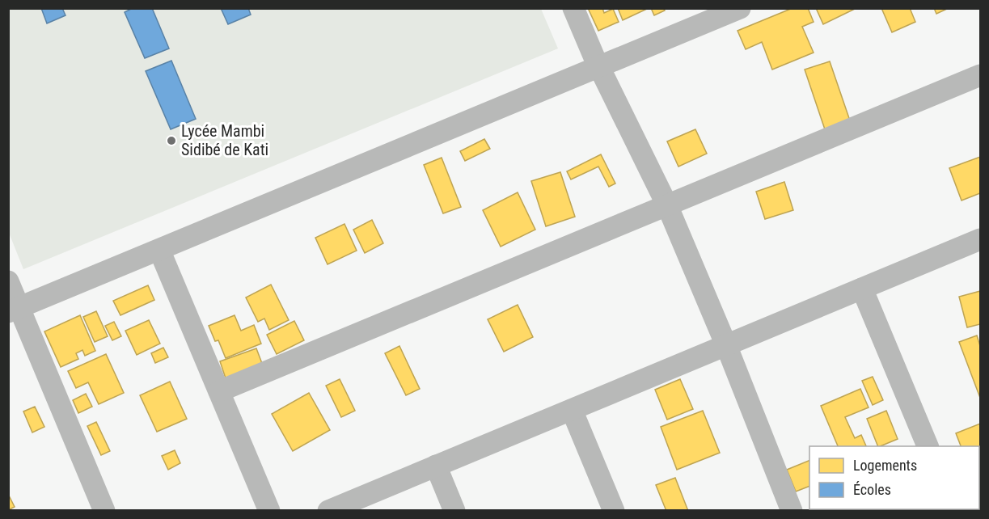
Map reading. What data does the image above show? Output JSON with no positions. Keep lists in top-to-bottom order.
{
  "places": ["Lycée Mambi Sidibé de Kati"],
  "legend": ["Logements", "Écoles"]
}
